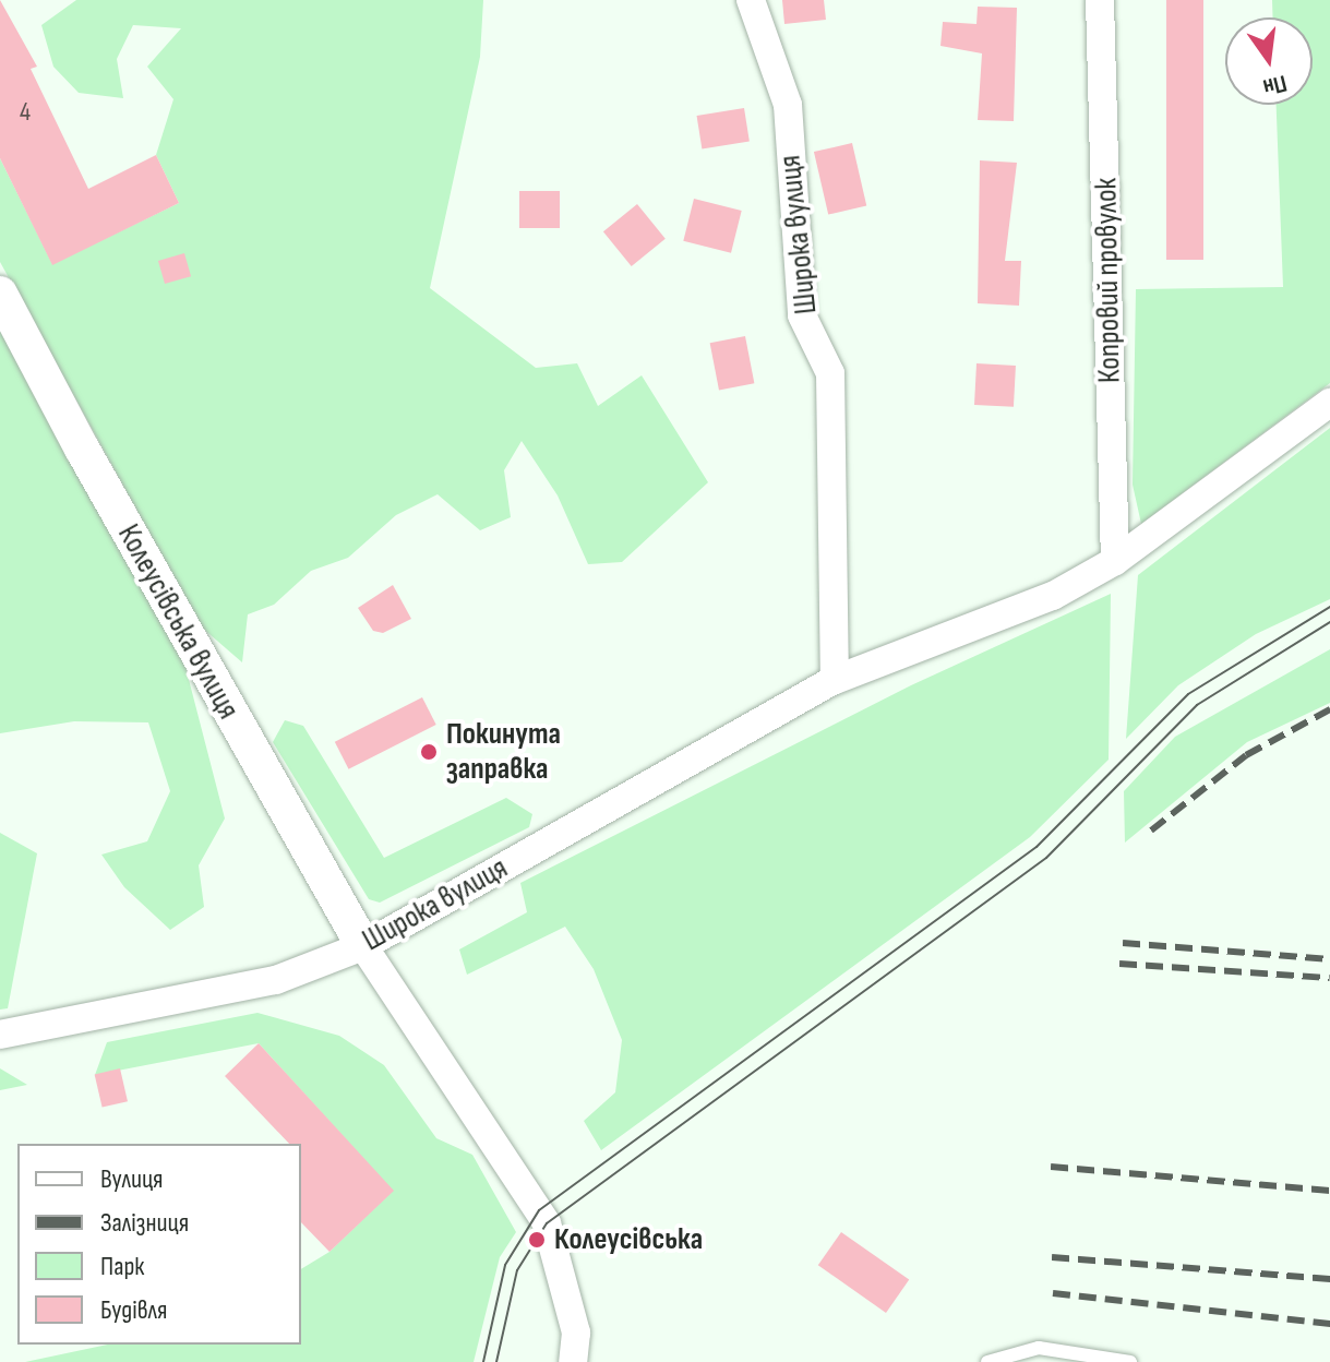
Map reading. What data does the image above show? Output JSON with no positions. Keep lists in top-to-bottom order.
{
  "streets": {
    "street": ["Широка вулиця", "Копровий провулок", "Колеусівська вулиця"]
  },
  "crossings": [
    ["Широка вулиця", "Копровий провулок"],
    ["Широка вулиця", "Колеусівська вулиця"]
  ],
  "places": ["Покинута заправка", "Колеусівська"],
  "house_numbers": ["4"],
  "legend": [
    "Вулиця",
    "Залізниця",
    "Парк",
    "Будівля"
  ],
  "north": "bottom"
}
